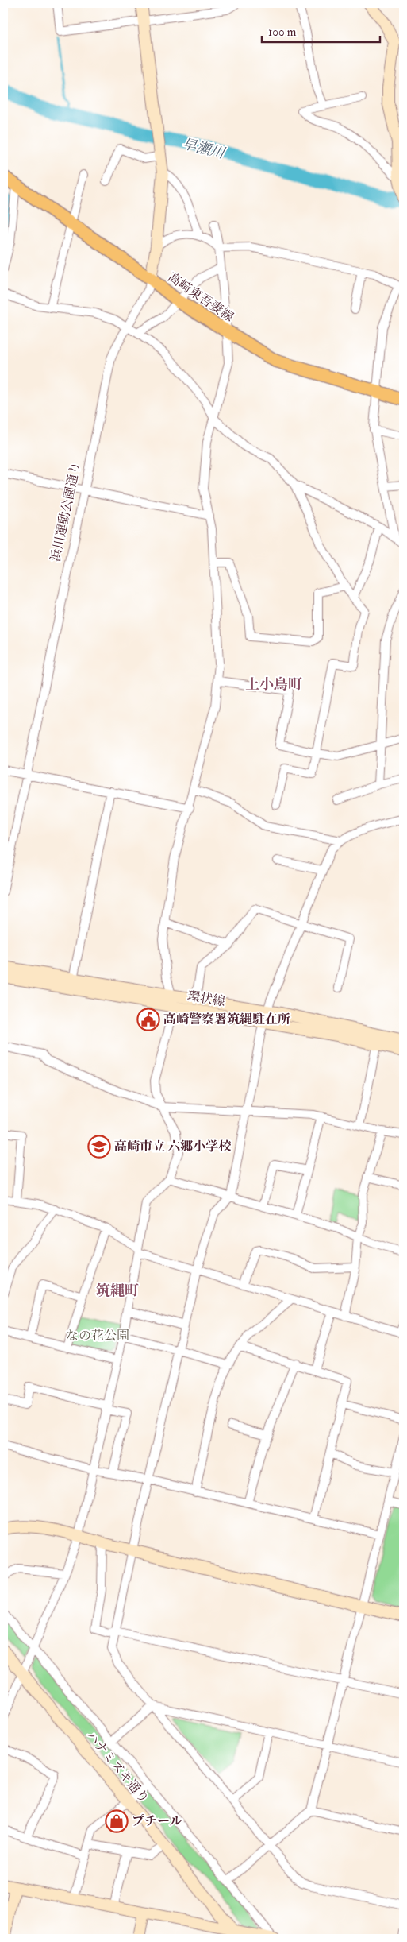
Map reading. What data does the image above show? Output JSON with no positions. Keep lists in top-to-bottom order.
{
  "streets": {
    "main road": ["高崎東吾妻線"],
    "street": ["浜川運動公園通り", "環状線", "ハナミズキ通り"]
  },
  "crossings": [
    ["高崎東吾妻線", "浜川運動公園通り"]
  ],
  "districts": ["上小鳥町", "筑縄町"],
  "water": ["早瀬川"],
  "parks": ["なの花公園"],
  "places": {
    "public building": ["高崎警察署筑縄駐在所"],
    "school or university": ["高崎市立 六郷小学校"],
    "shop": ["プチール"]
  },
  "scale_bar": "100 m"
}
